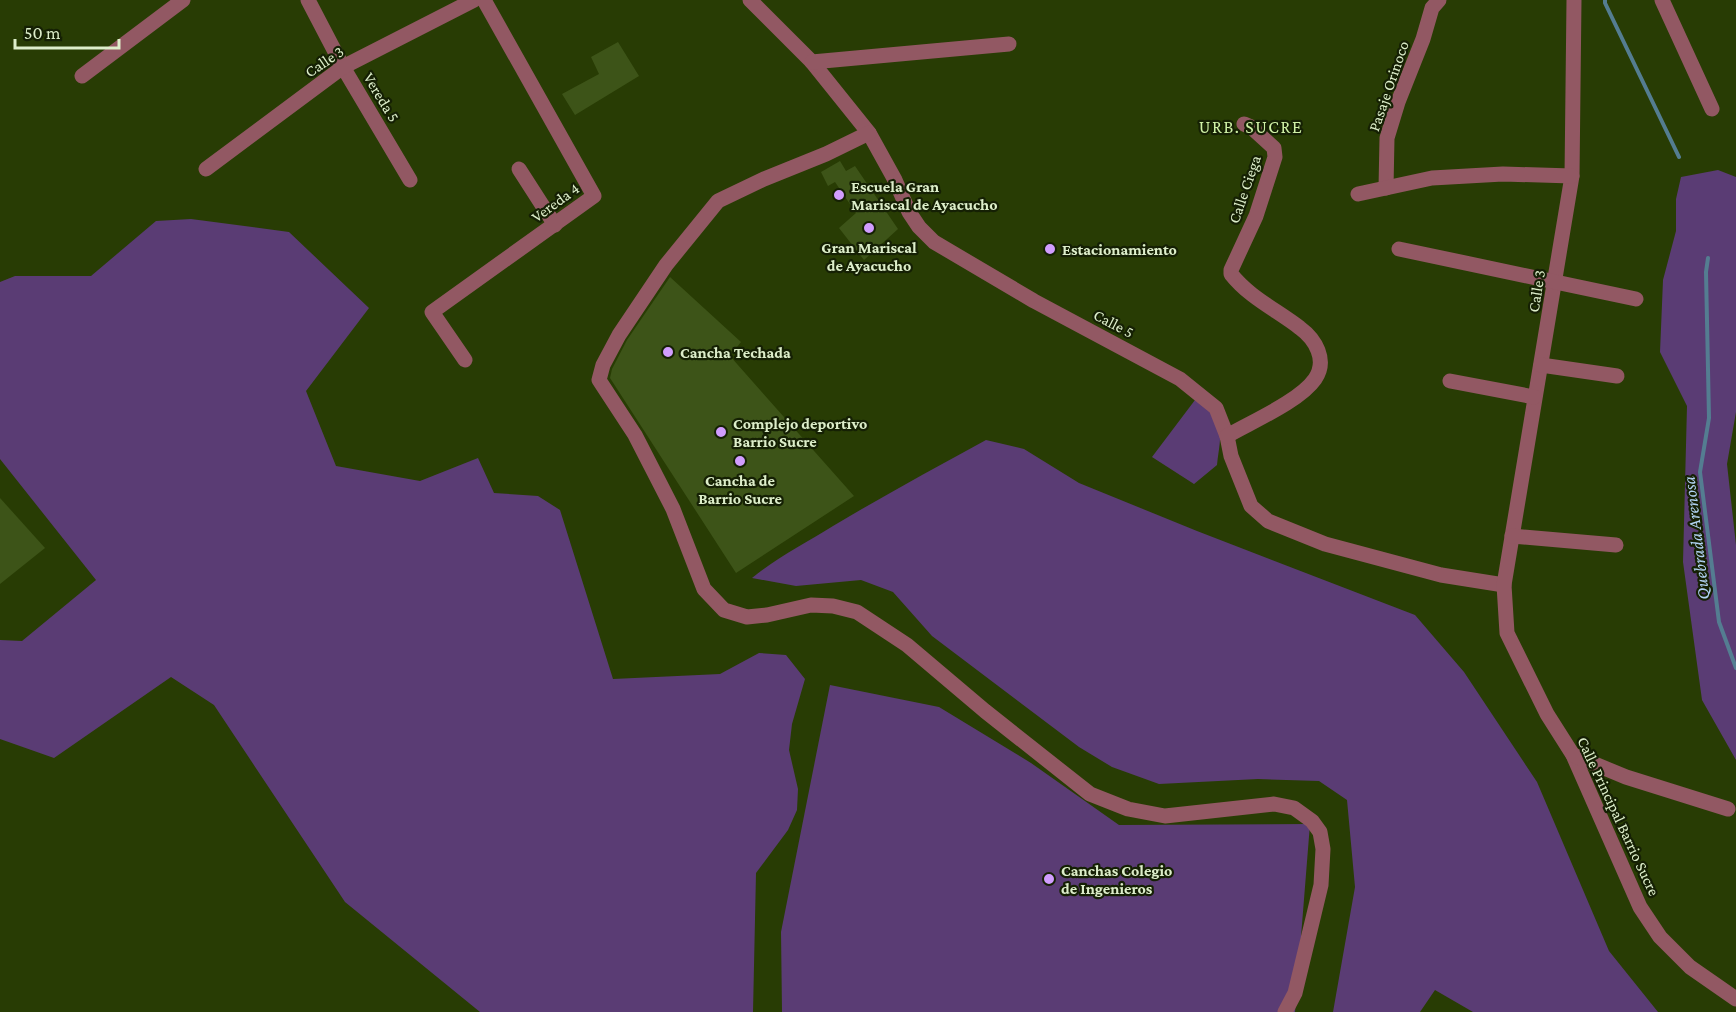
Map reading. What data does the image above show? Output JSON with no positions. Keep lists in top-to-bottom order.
{
  "streets": {
    "street": [
      "Calle 3",
      "Pasaje Orinoco",
      "Vereda 5",
      "Calle Ciega",
      "Vereda 4",
      "Calle 5",
      "Calle Principal Barrio Sucre"
    ]
  },
  "crossings": [
    ["Calle 3", "Vereda 5"],
    ["Calle 3", "Calle 5"],
    ["Calle 3", "Calle Principal Barrio Sucre"],
    ["Calle Ciega", "Calle 5"],
    ["Calle 5", "Calle Principal Barrio Sucre"]
  ],
  "districts": ["URB. SUCRE"],
  "water": ["Quebrada Arenosa"],
  "places": [
    "Escuela Gran Mariscal de Ayacucho",
    "Gran Mariscal de Ayacucho",
    "Estacionamiento",
    "Cancha Techada",
    "Complejo deportivo Barrio Sucre",
    "Cancha de Barrio Sucre",
    "Canchas Colegio de Ingenieros"
  ],
  "scale_bar": "50 m"
}
